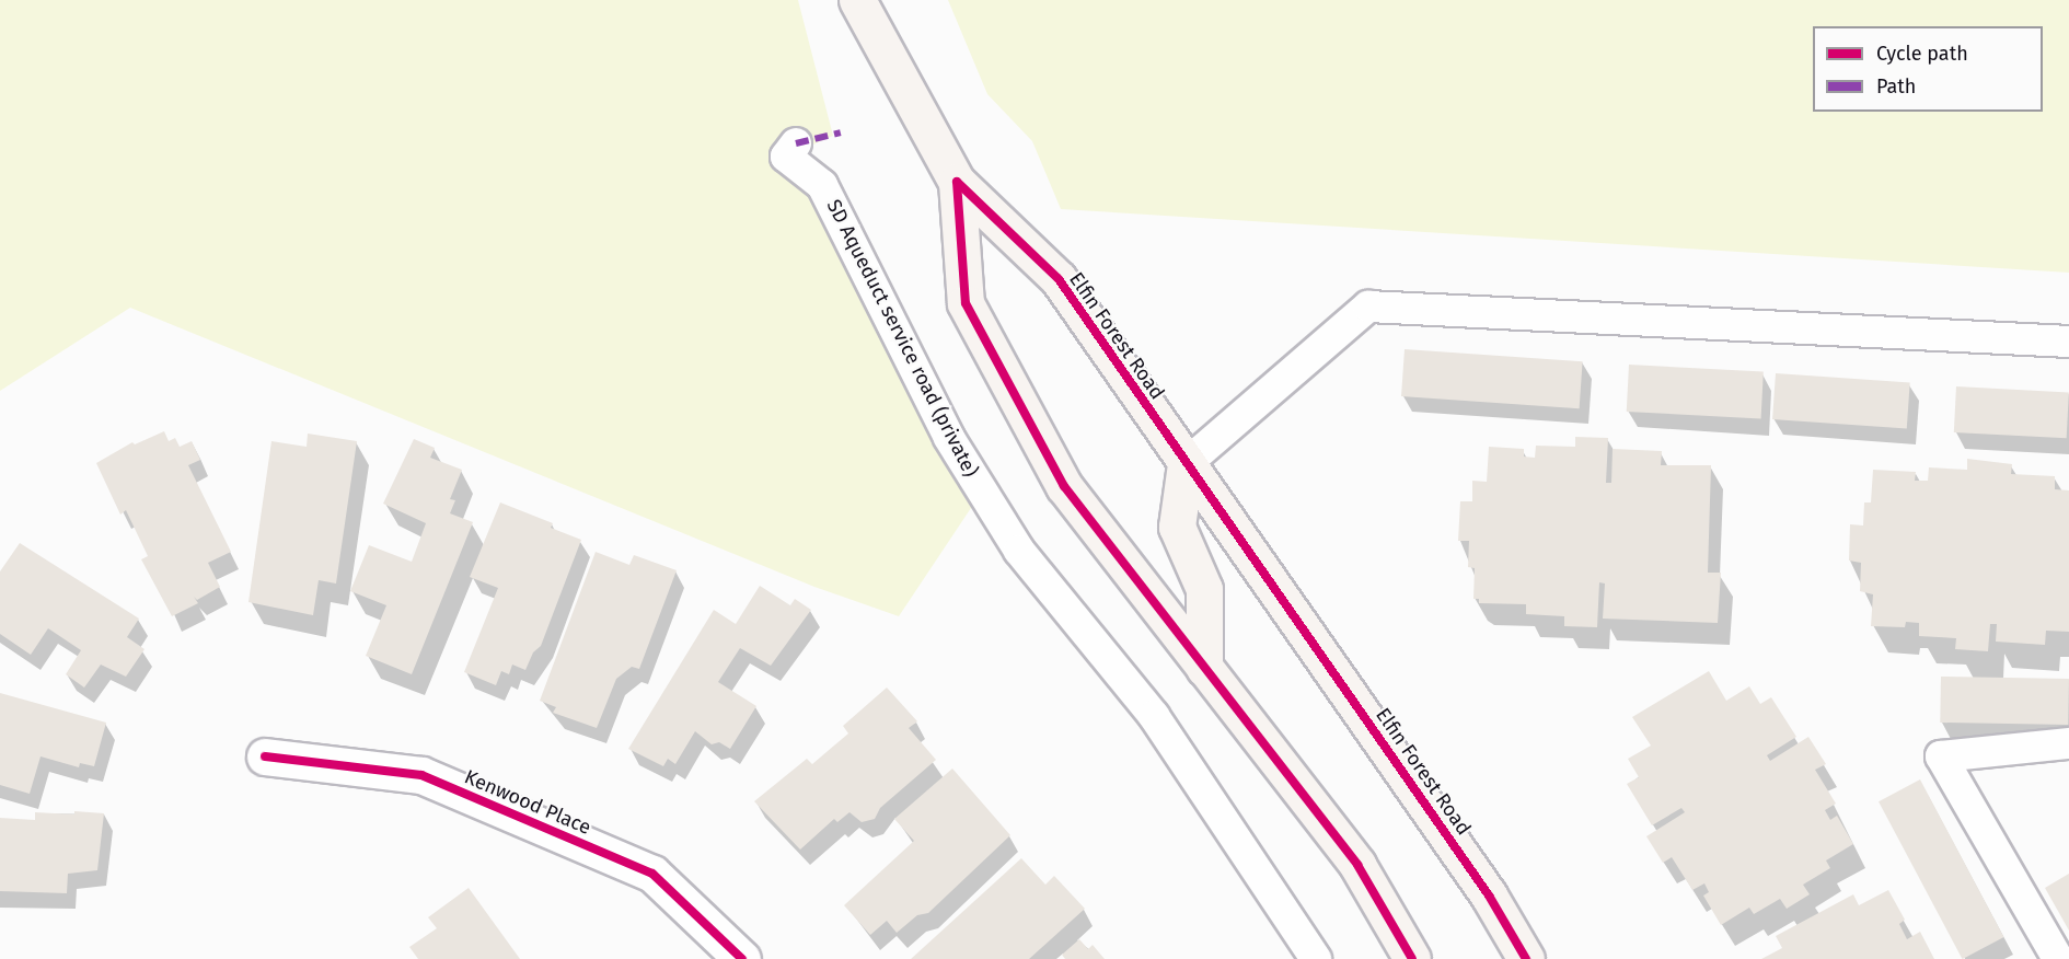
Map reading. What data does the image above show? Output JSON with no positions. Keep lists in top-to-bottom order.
{
  "streets": {
    "main road": ["Elfin Forest Road"],
    "street": ["Kenwood Place"],
    "lane": ["SD Aqueduct service road (private)"]
  },
  "legend": ["Cycle path", "Path"]
}
